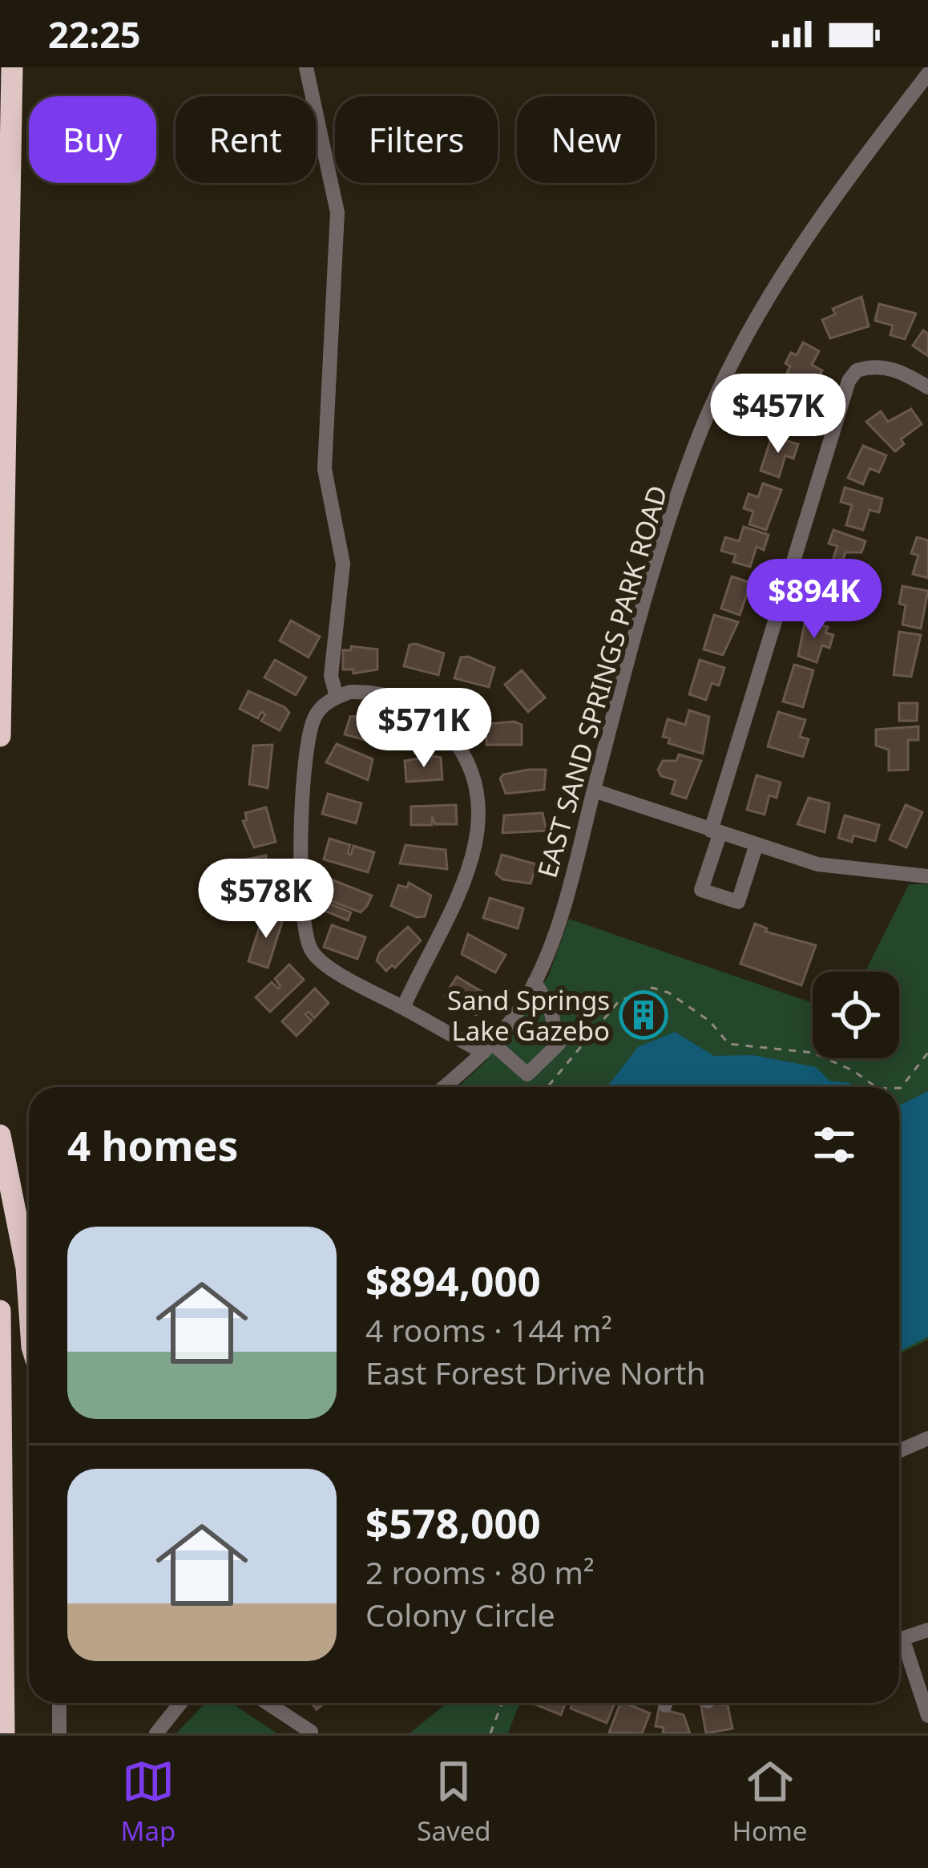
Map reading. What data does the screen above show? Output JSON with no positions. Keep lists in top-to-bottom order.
{
  "streets": {
    "street": ["EAST SAND SPRINGS PARK ROAD"]
  },
  "places": {
    "building": ["Sand Springs Lake Gazebo"]
  },
  "page": {
    "status": "22:25",
    "chip": [
      "Buy",
      "Rent",
      "Filters",
      "New"
    ],
    "price": [
      "$457K",
      "$894K",
      "$571K",
      "$578K"
    ],
    "heading": "4 homes",
    "list": [
      {
        "name": "$894,000",
        "note": "4 rooms · 144 m² · East Forest Drive North"
      },
      {
        "name": "$578,000",
        "note": "2 rooms · 80 m² · Colony Circle"
      }
    ],
    "tabs": ["Map", "Saved", "Home"]
  }
}
